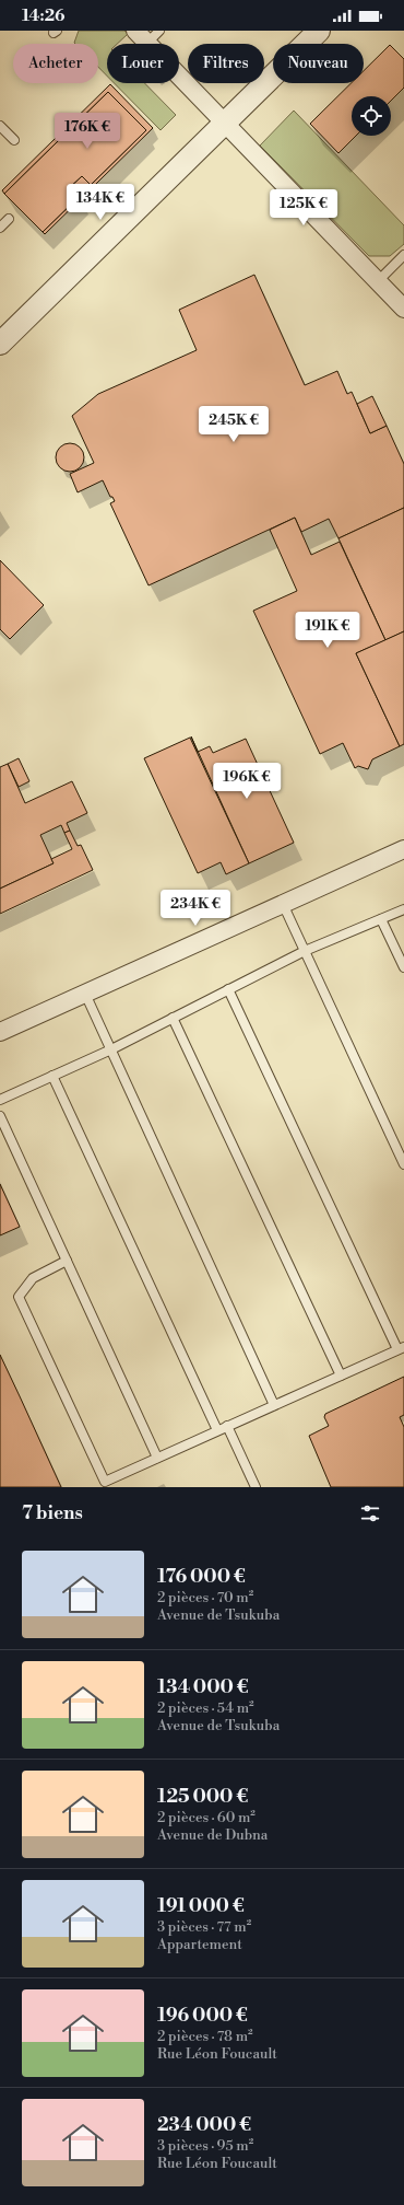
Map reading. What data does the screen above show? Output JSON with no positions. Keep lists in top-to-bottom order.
{
  "page": {
    "status": "14:26",
    "chip": [
      "Acheter",
      "Louer",
      "Filtres",
      "Nouveau"
    ],
    "price": [
      "176K €",
      "134K €",
      "125K €",
      "245K €",
      "191K €",
      "196K €",
      "234K €"
    ],
    "heading": "7 biens",
    "list": [
      {
        "name": "176 000 €",
        "note": "2 pièces · 70 m² · Avenue de Tsukuba"
      },
      {
        "name": "134 000 €",
        "note": "2 pièces · 54 m² · Avenue de Tsukuba"
      },
      {
        "name": "125 000 €",
        "note": "2 pièces · 60 m² · Avenue de Dubna"
      },
      {
        "name": "191 000 €",
        "note": "3 pièces · 77 m² · Appartement"
      },
      {
        "name": "196 000 €",
        "note": "2 pièces · 78 m² · Rue Léon Foucault"
      },
      {
        "name": "234 000 €",
        "note": "3 pièces · 95 m² · Rue Léon Foucault"
      }
    ]
  }
}
